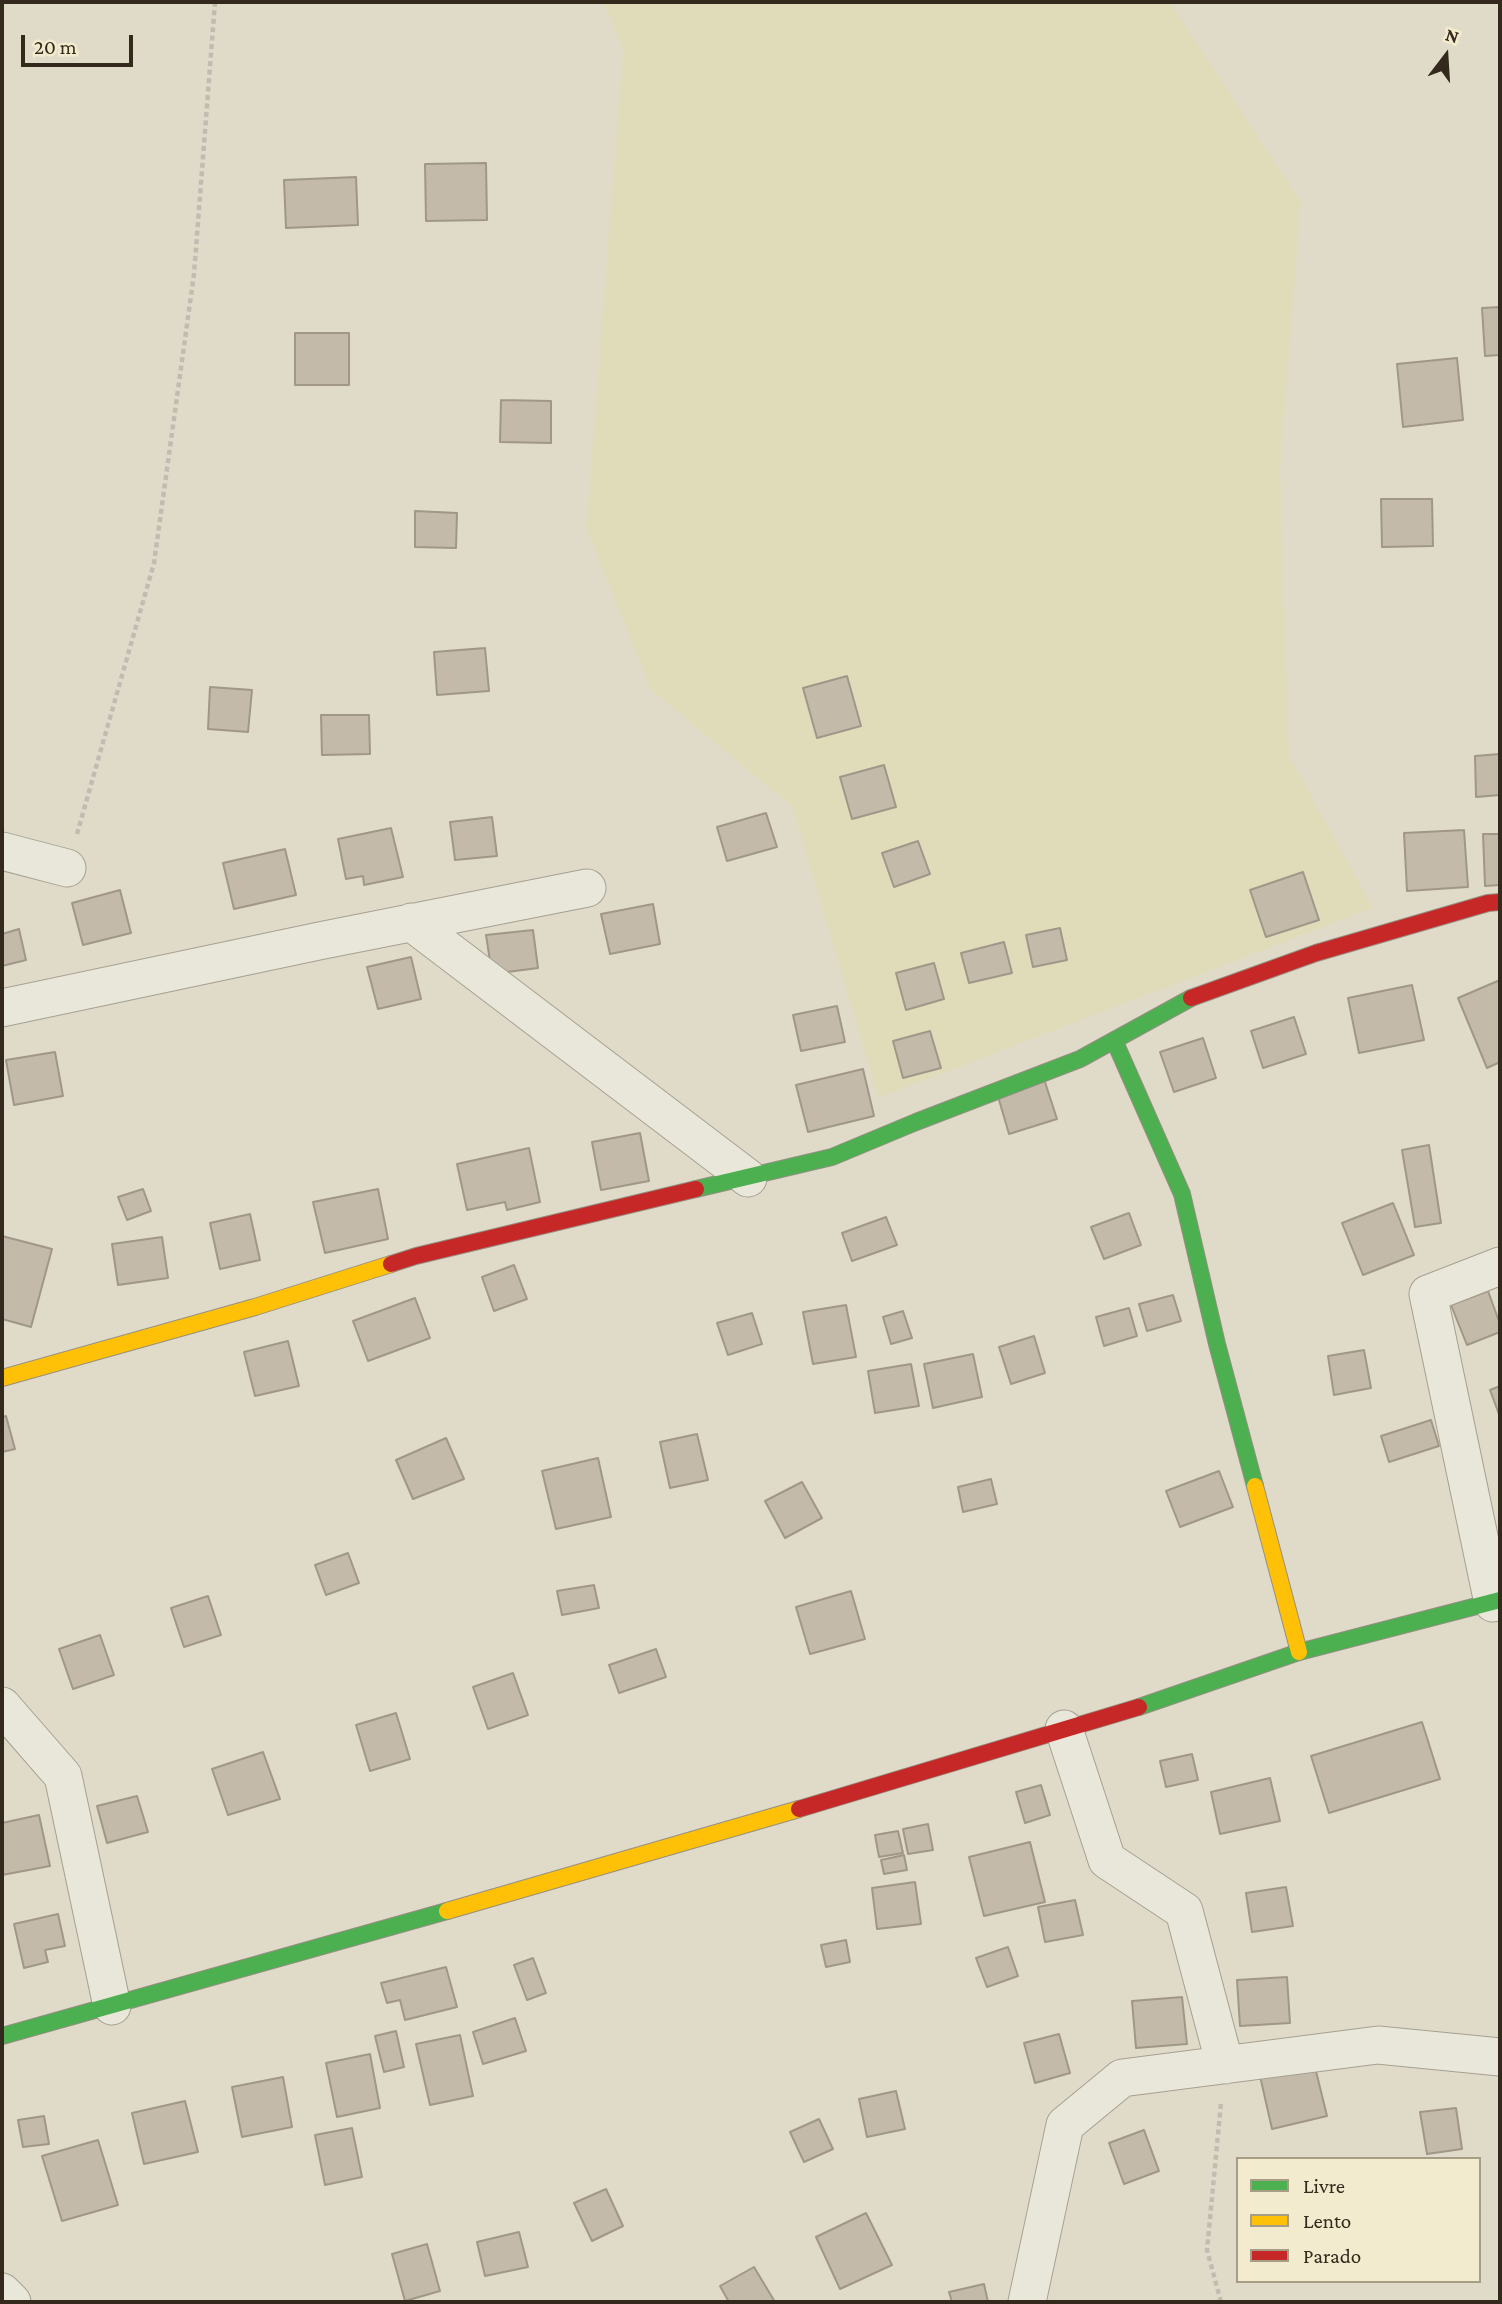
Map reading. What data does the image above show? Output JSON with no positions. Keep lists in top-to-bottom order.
{
  "legend": ["Livre", "Lento", "Parado"],
  "scale_bar": "20 m",
  "north": "top"
}
